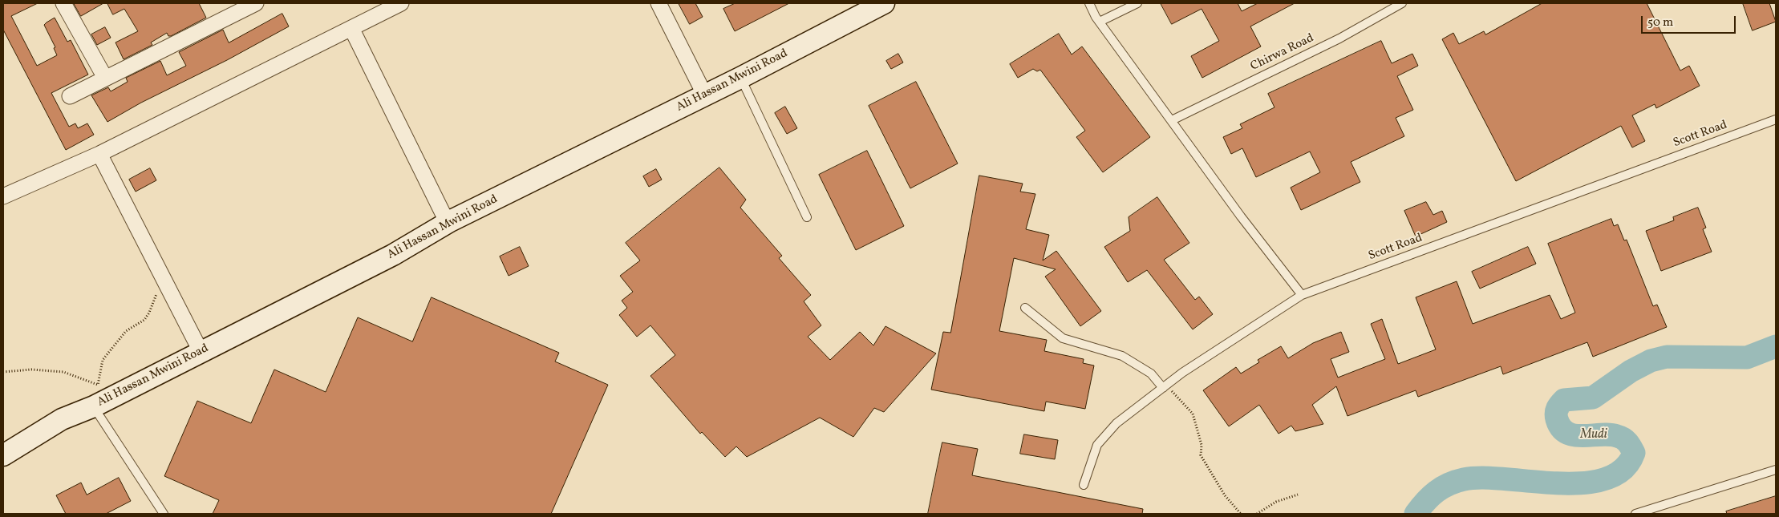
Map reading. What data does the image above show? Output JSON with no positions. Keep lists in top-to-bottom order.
{
  "streets": {
    "main road": ["Ali Hassan Mwini Road"],
    "lane": ["Chirwa Road", "Scott Road"]
  },
  "water": ["Mudi"],
  "scale_bar": "50 m"
}
